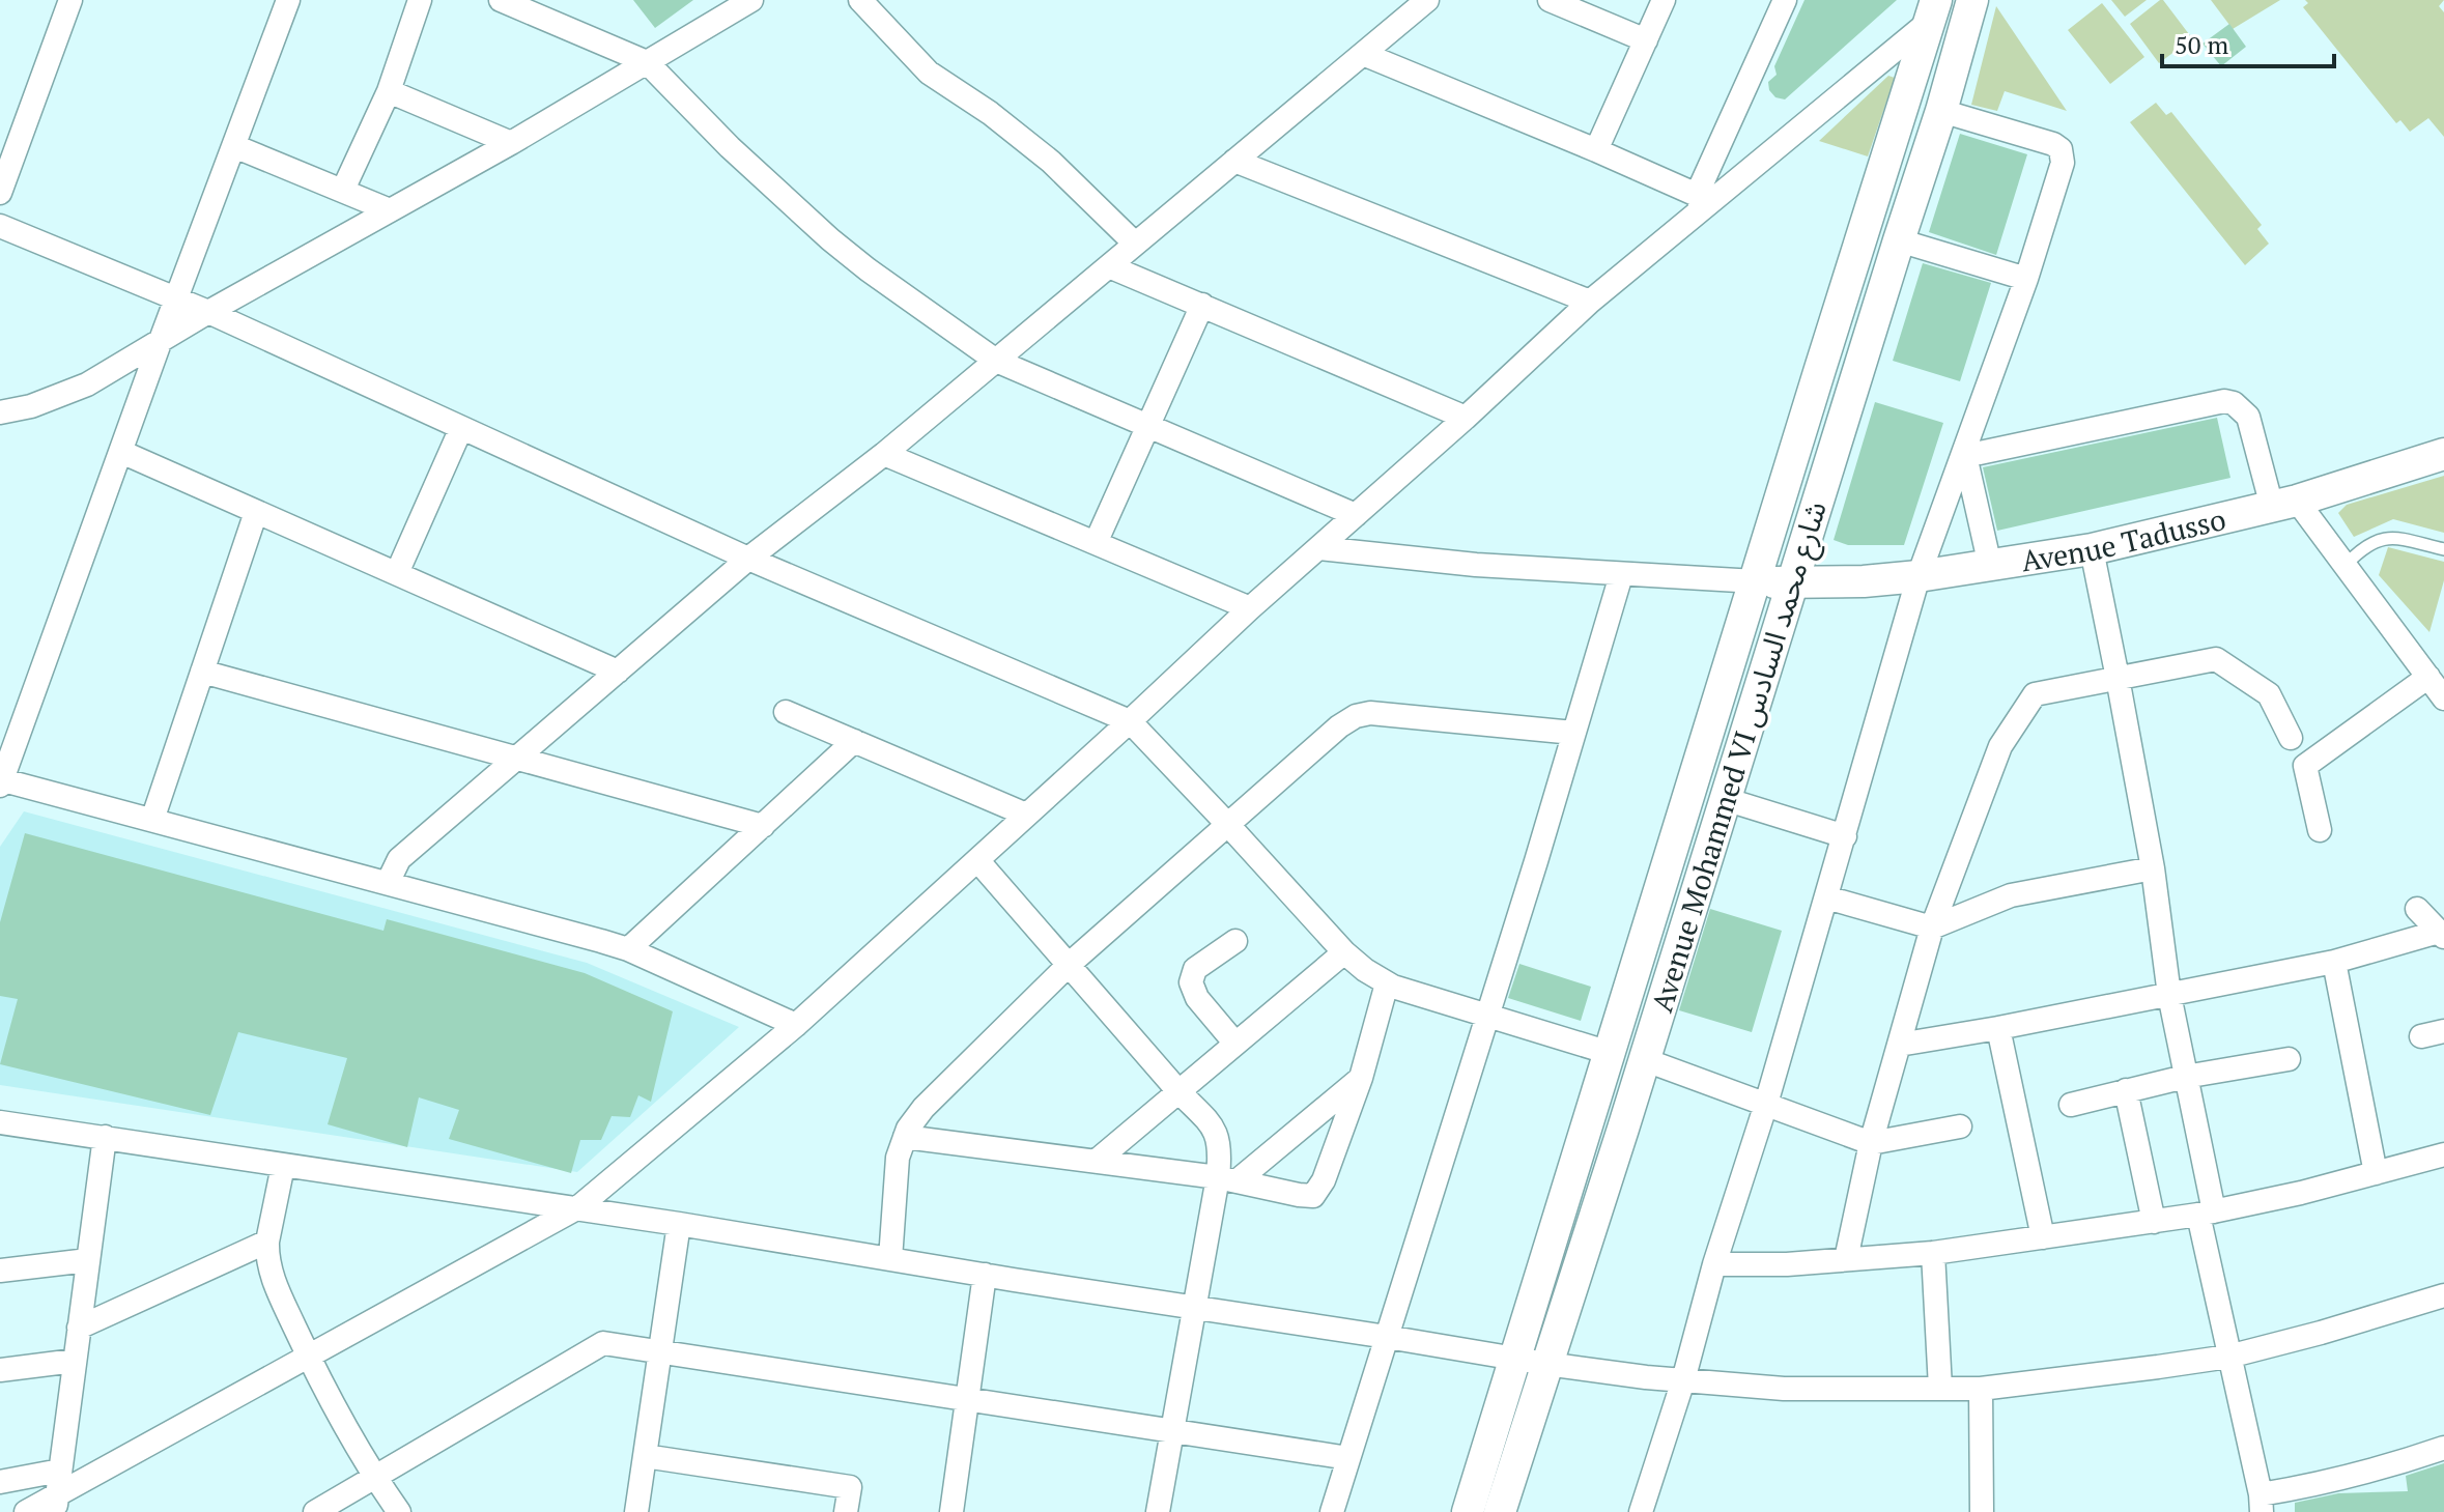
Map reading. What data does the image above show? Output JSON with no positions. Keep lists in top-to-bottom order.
{
  "streets": {
    "main road": ["Avenue Tadusso", "Avenue Mohammed VI شارع محمد السادس"]
  },
  "crossings": [
    ["Avenue Tadusso", "Avenue Mohammed VI شارع محمد السادس"]
  ],
  "scale_bar": "50 m"
}
